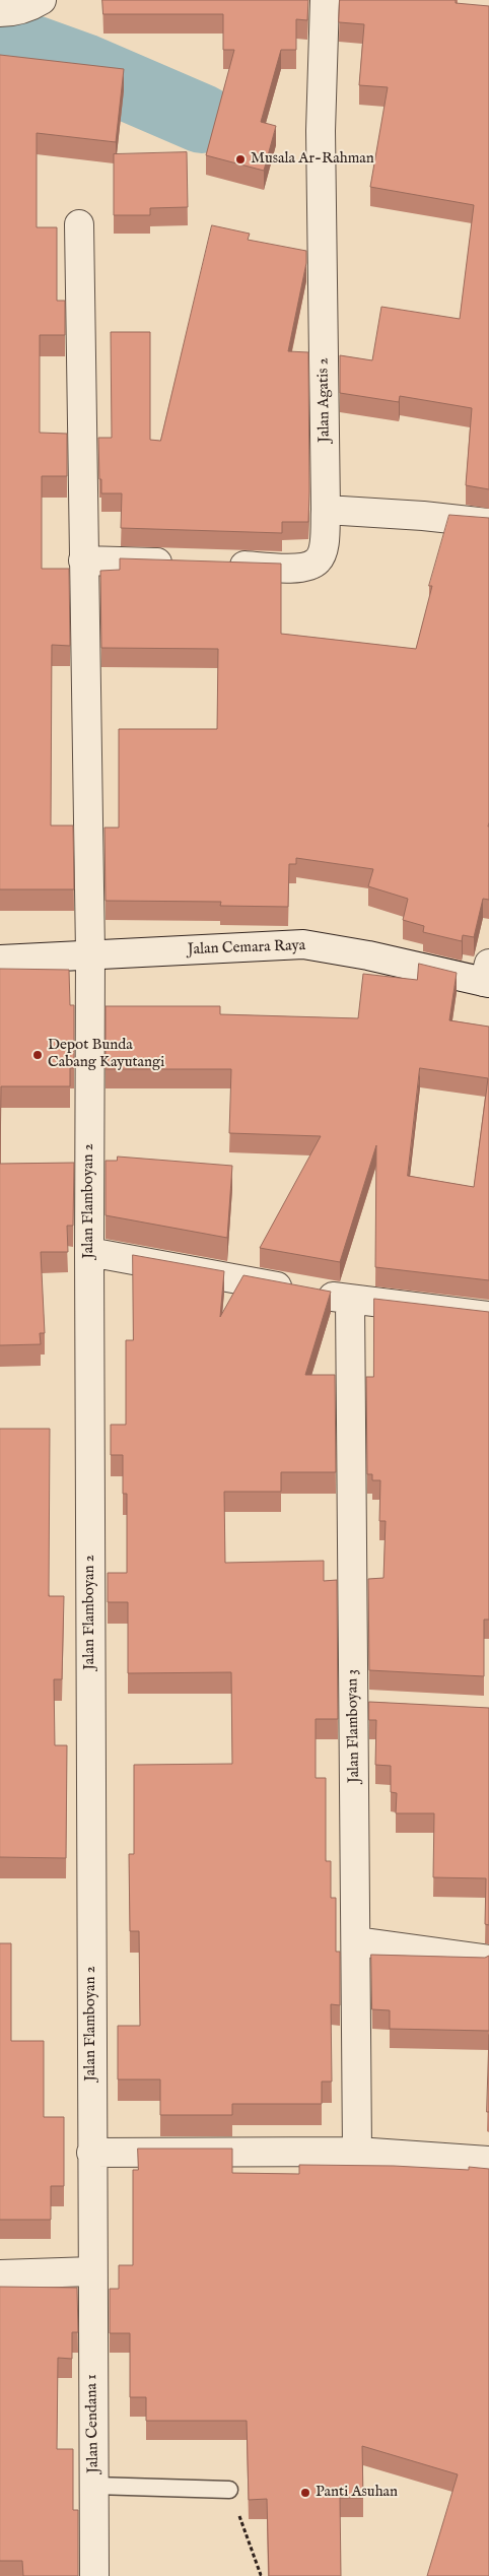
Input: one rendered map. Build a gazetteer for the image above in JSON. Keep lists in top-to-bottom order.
{
  "streets": {
    "street": [
      "Jalan Agatis 2",
      "Jalan Cemara Raya",
      "Jalan Flamboyan 2",
      "Jalan Flamboyan 3",
      "Jalan Cendana 1"
    ]
  },
  "crossings": [
    ["Jalan Cemara Raya", "Jalan Flamboyan 2"],
    ["Jalan Flamboyan 2", "Jalan Cendana 1"]
  ],
  "places": ["Musala Ar-Rahman", "Depot Bunda Cabang Kayutangi", "Panti Asuhan"]
}
